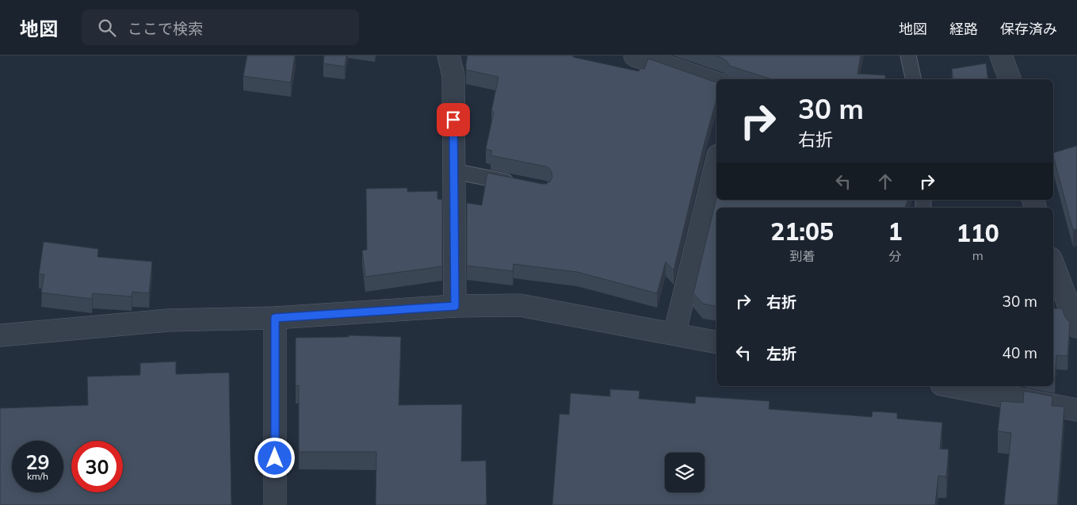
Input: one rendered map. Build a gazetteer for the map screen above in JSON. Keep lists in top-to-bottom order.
{
  "page": {
    "header": "地図",
    "search": "ここで検索",
    "nav": ["地図", "経路", "保存済み"],
    "turn": ["30 m", "右折"],
    "eta": [
      "21:05",
      "到着",
      "1",
      "分",
      "110",
      "m"
    ],
    "list": [
      {
        "name": "右折",
        "value": "30 m"
      },
      {
        "name": "左折",
        "value": "40 m"
      }
    ],
    "speed": "29 km/h",
    "limit": "30"
  }
}
